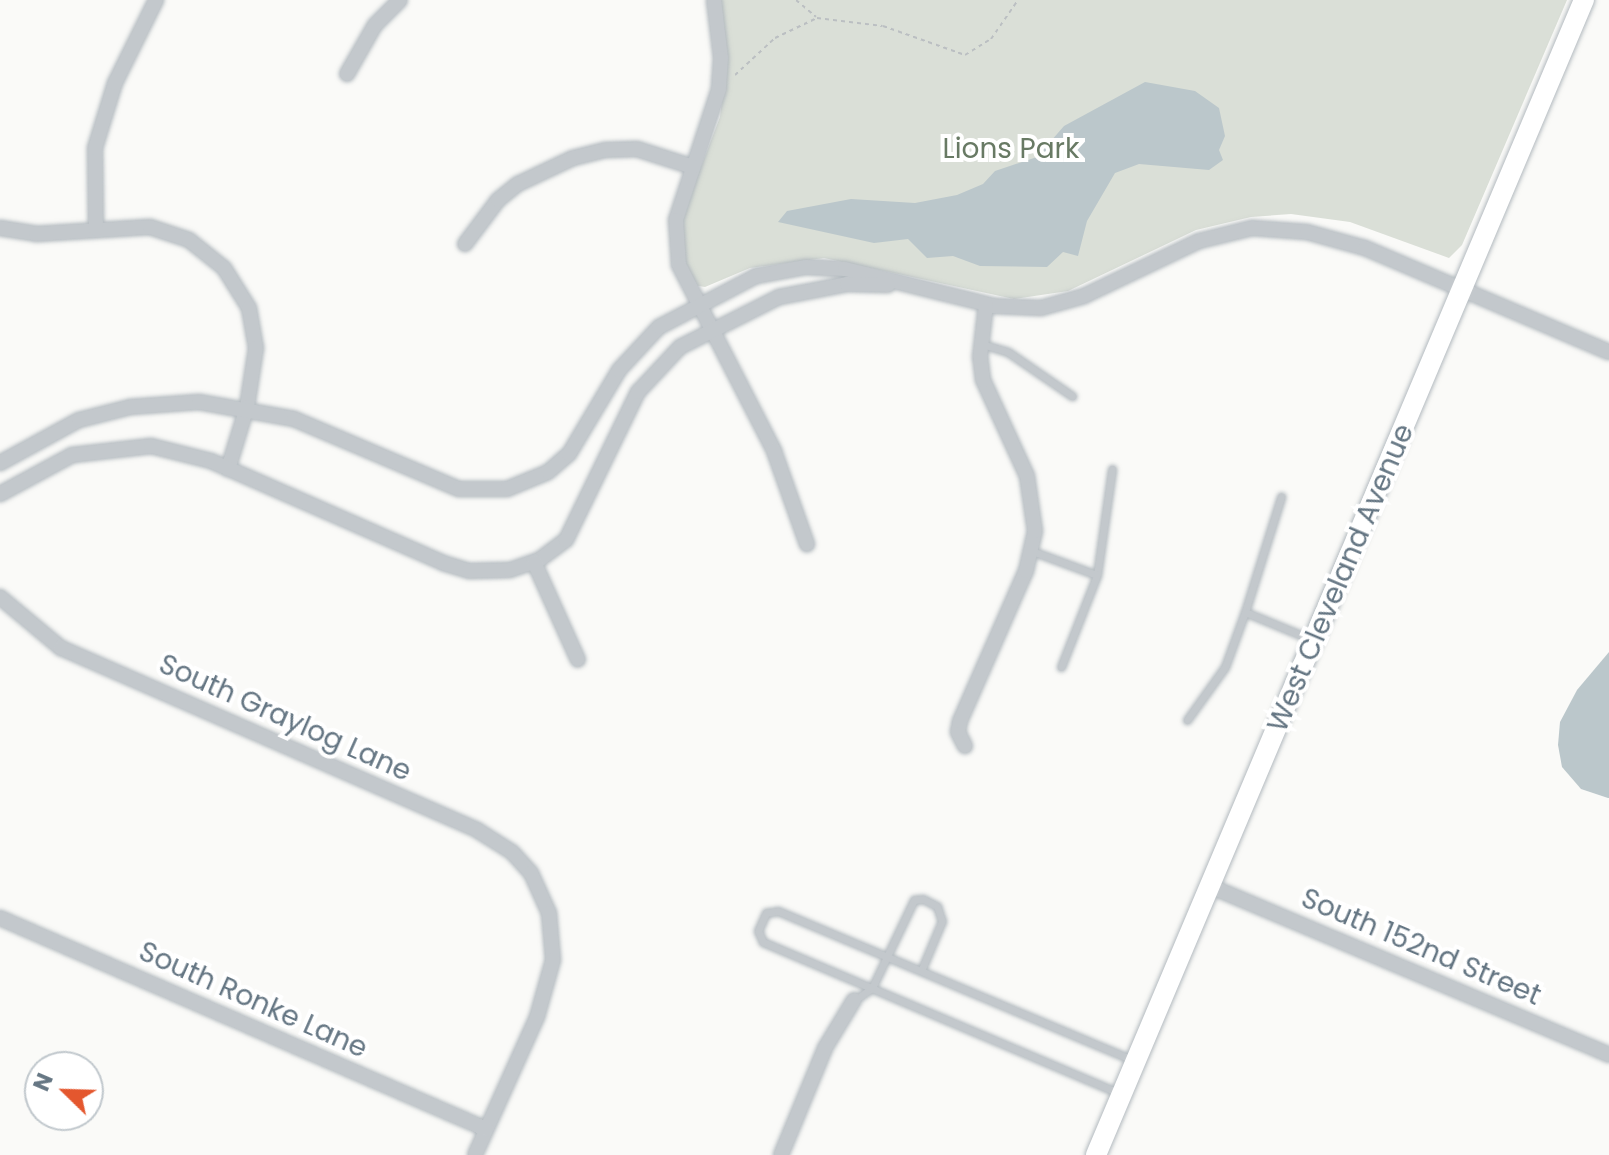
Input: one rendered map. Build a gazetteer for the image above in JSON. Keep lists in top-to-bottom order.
{
  "streets": {
    "main road": ["West Cleveland Avenue"],
    "street": ["South Graylog Lane", "South 152nd Street", "South Ronke Lane"]
  },
  "crossings": [
    ["West Cleveland Avenue", "South 152nd Street"],
    ["South Graylog Lane", "South Ronke Lane"]
  ],
  "parks": ["Lions Park"],
  "north": "top left"
}
